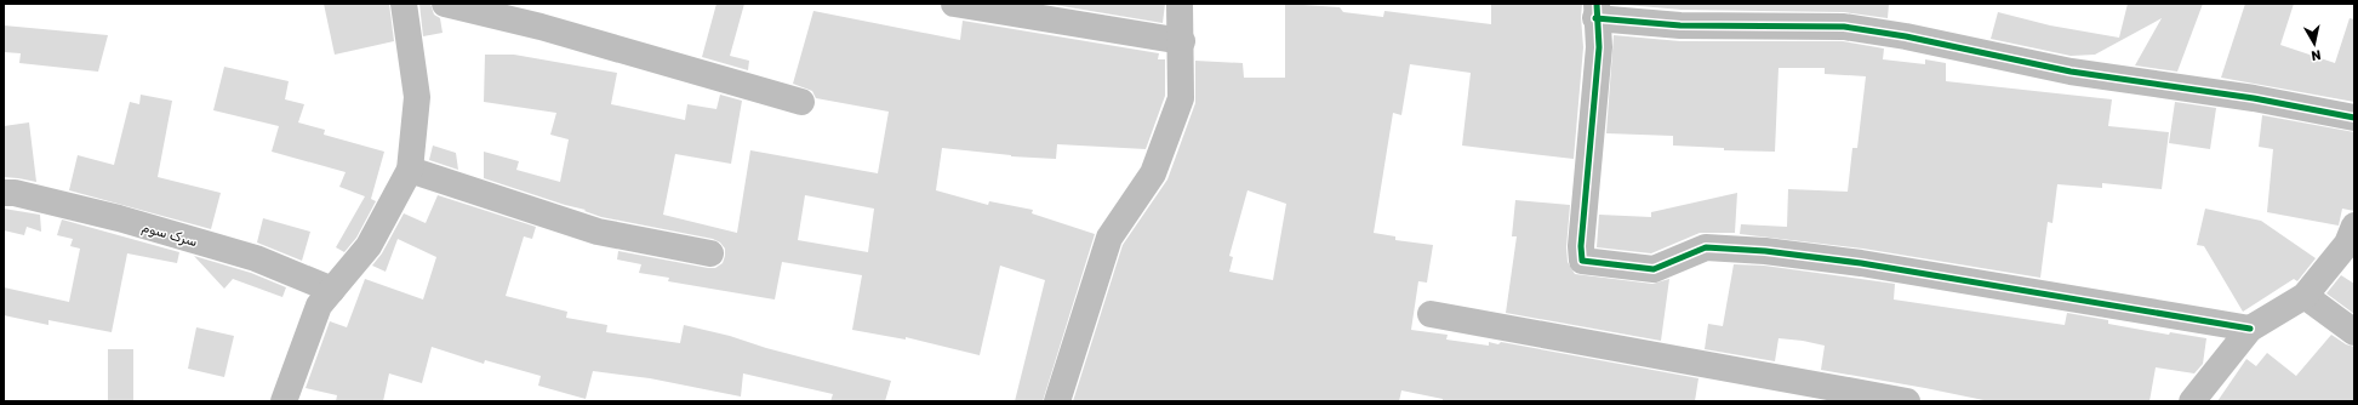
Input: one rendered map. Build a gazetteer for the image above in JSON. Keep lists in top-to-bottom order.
{
  "streets": {
    "street": ["سرک سوم"]
  },
  "north": "bottom"
}
